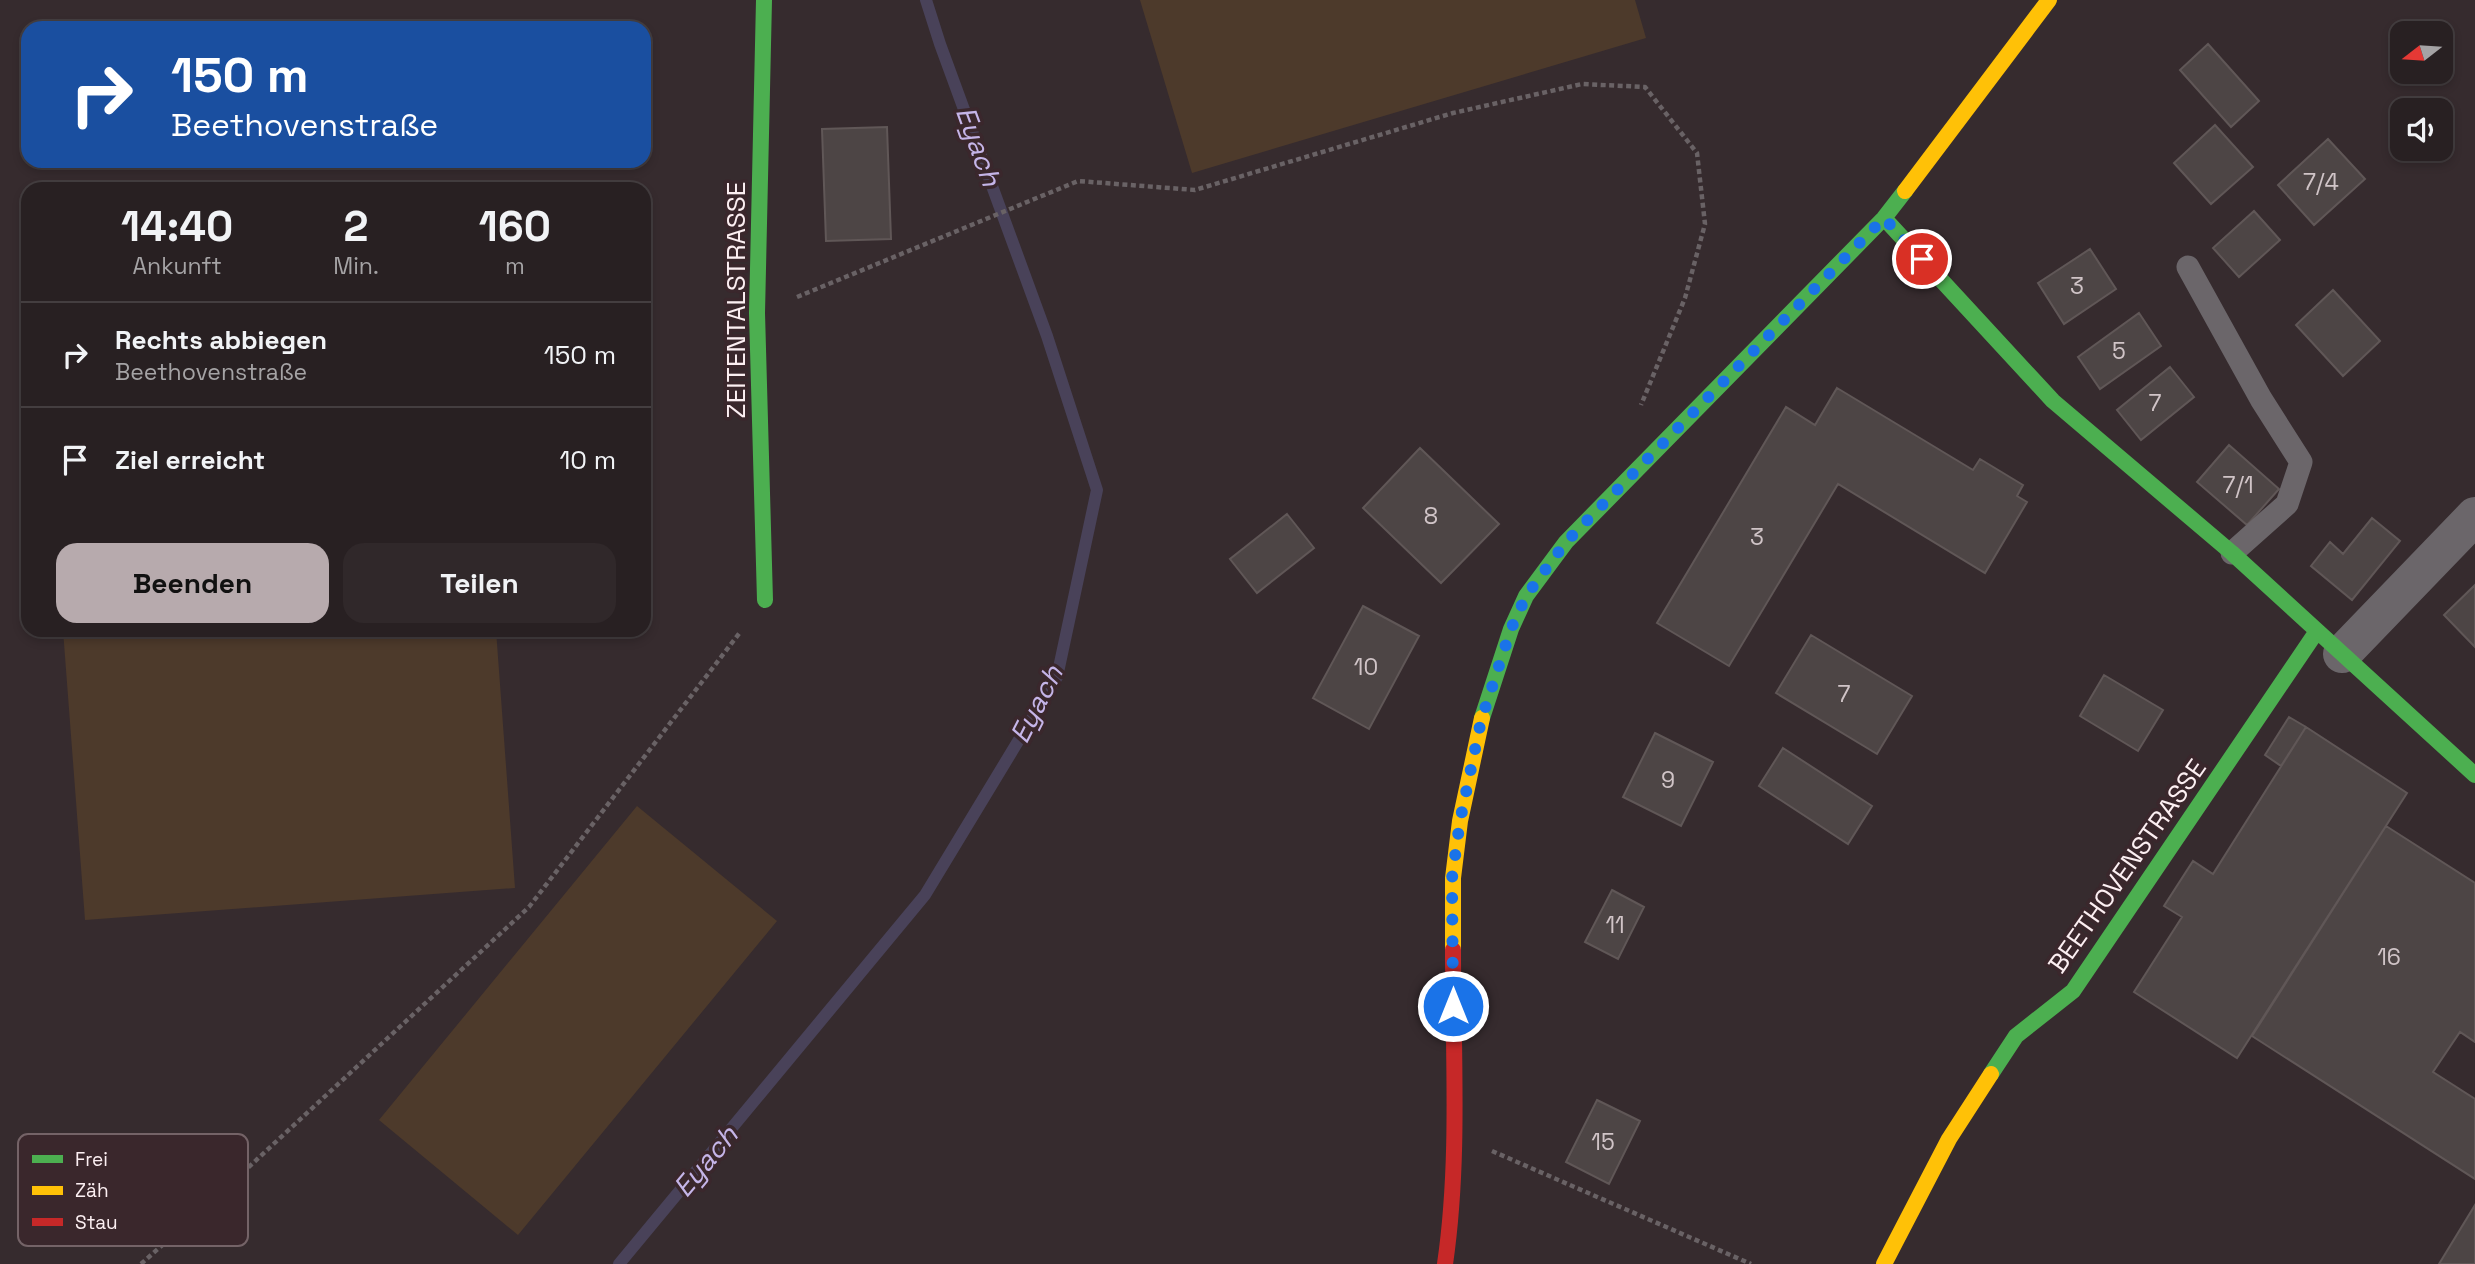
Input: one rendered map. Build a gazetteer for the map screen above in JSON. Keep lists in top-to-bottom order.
{
  "streets": {
    "street": ["ZEITENTALSTRASSE", "BEETHOVENSTRASSE"]
  },
  "water": ["Eyach"],
  "house_numbers": [
    "7/4",
    "3",
    "5",
    "7",
    "7/1",
    "8",
    "3",
    "10",
    "7",
    "9",
    "11",
    "16",
    "15"
  ],
  "legend": ["Frei", "Zäh", "Stau"],
  "north": "left",
  "page": {
    "turn": ["150 m", "Beethovenstraße"],
    "eta": [
      "14:40",
      "Ankunft",
      "2",
      "Min.",
      "160",
      "m"
    ],
    "list": [
      {
        "name": "Rechts abbiegen",
        "note": "Beethovenstraße",
        "value": "150 m"
      },
      {
        "name": "Ziel erreicht",
        "value": "10 m"
      }
    ],
    "buttons": ["Beenden", "Teilen"]
  }
}
